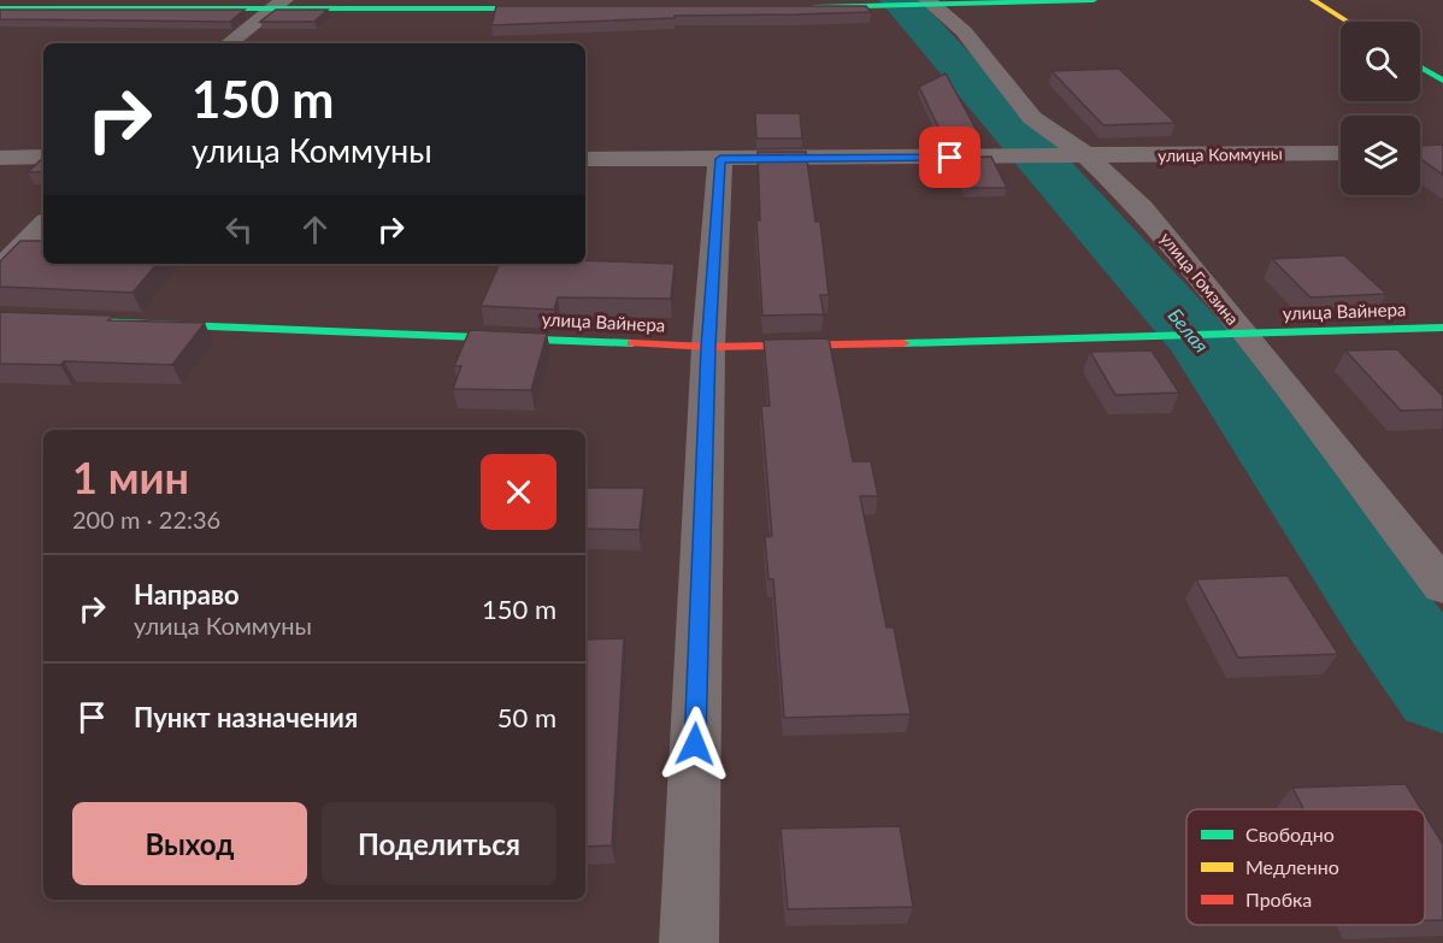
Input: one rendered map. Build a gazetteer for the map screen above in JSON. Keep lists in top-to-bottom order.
{
  "streets": {
    "street": ["улица Коммуны", "улица Гомзина", "улица Вайнера"]
  },
  "crossings": [
    ["улица Коммуны", "улица Гомзина"],
    ["улица Гомзина", "улица Вайнера"]
  ],
  "water": ["Белая"],
  "legend": ["Свободно", "Медленно", "Пробка"],
  "page": {
    "turn": ["150 m", "улица Коммуны"],
    "heading": ["1 мин", "200 m · 22:36"],
    "list": [
      {
        "name": "Направо",
        "note": "улица Коммуны",
        "value": "150 m"
      },
      {
        "name": "Пункт назначения",
        "value": "50 m"
      }
    ],
    "buttons": ["Выход", "Поделиться"]
  }
}
